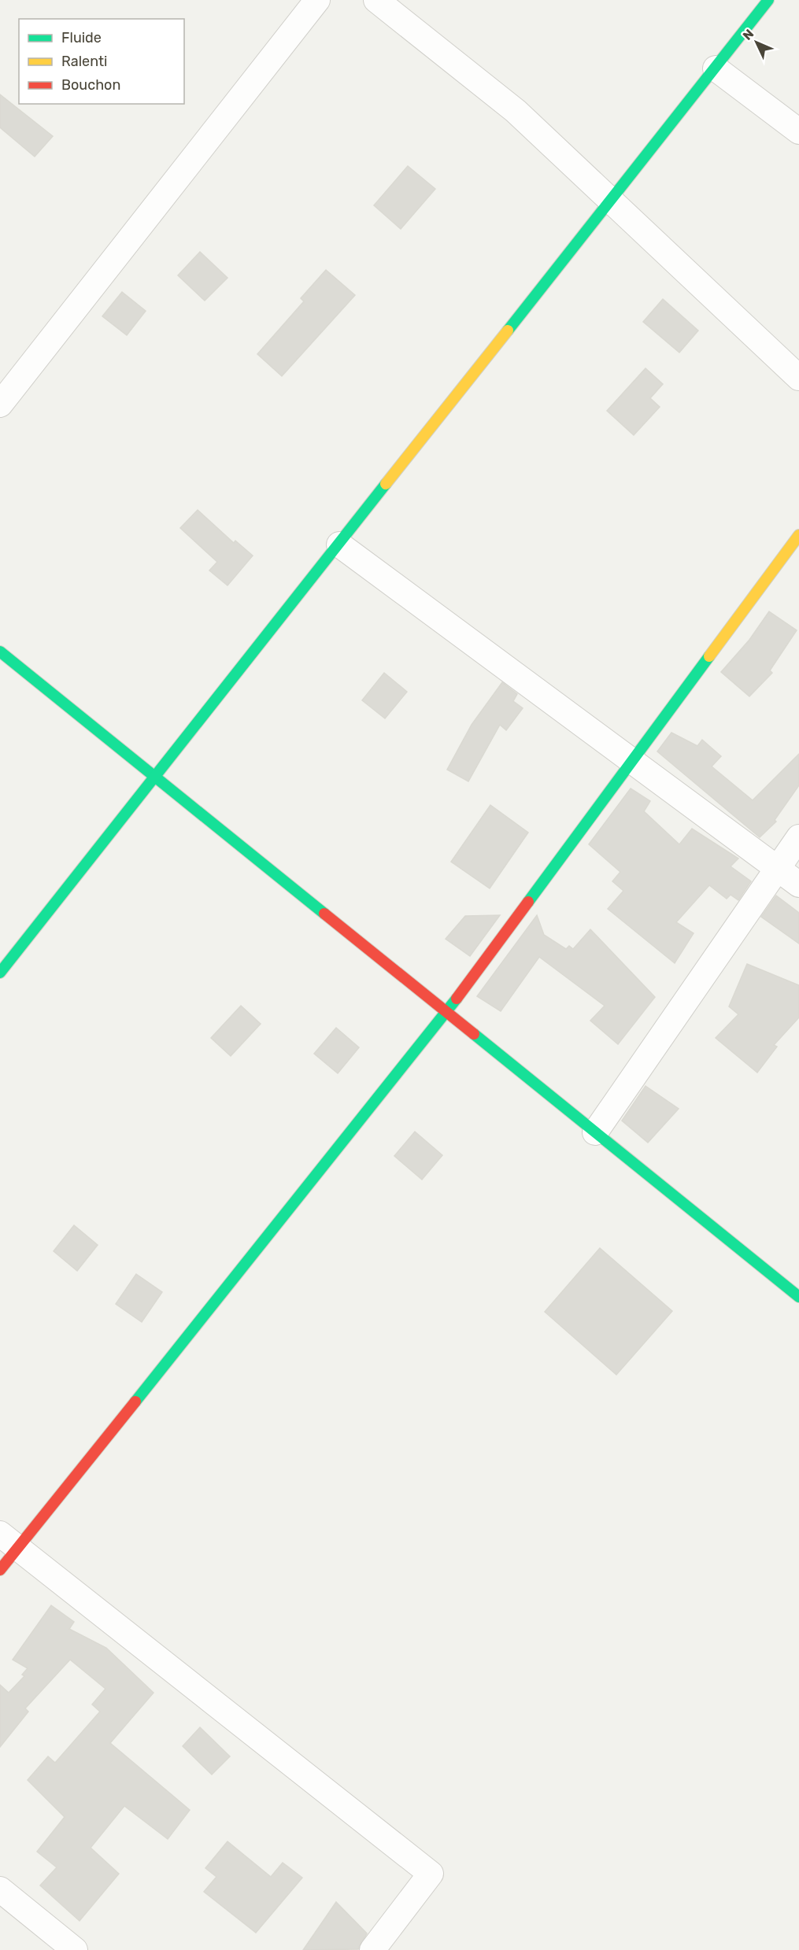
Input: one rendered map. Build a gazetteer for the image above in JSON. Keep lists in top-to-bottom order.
{
  "legend": ["Fluide", "Ralenti", "Bouchon"],
  "north": "top left"
}
